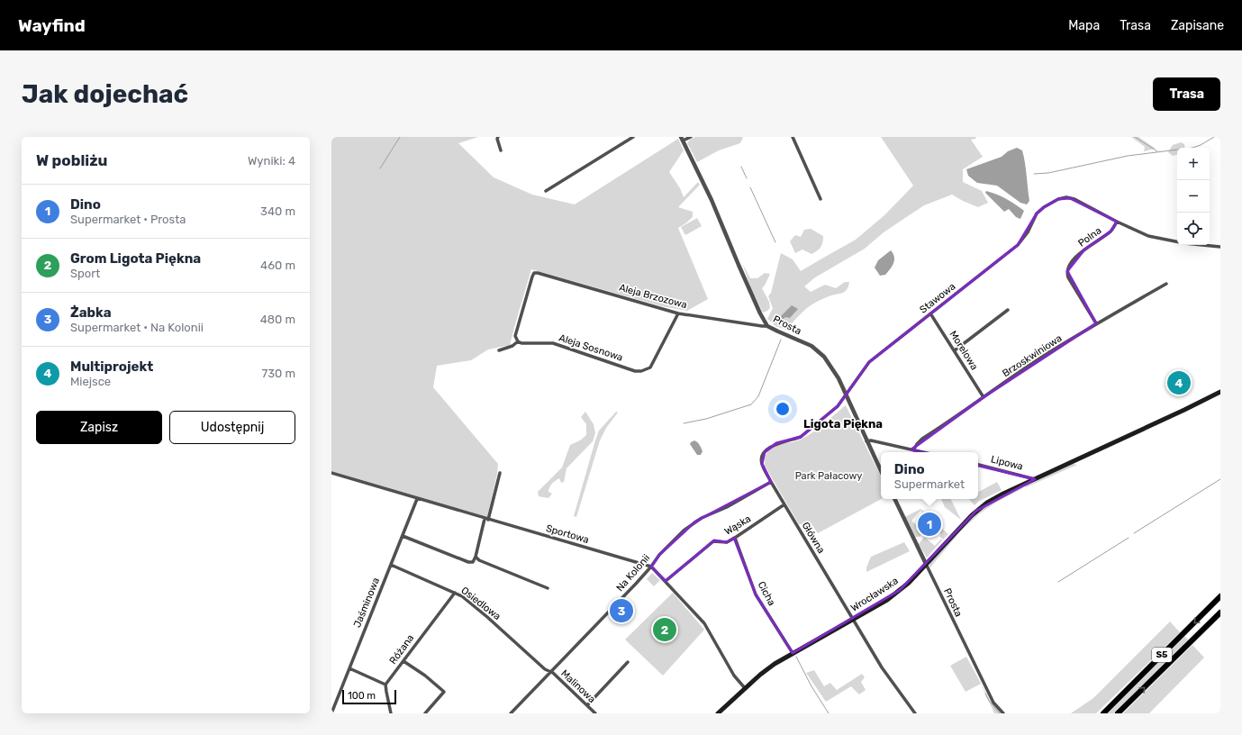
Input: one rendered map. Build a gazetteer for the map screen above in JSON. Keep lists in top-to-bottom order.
{
  "streets": {
    "highway": ["S5"],
    "main road": ["Wrocławska"],
    "street": [
      "Polna",
      "Aleja Brzozowa",
      "Stawowa",
      "Prosta",
      "Aleja Sosnowa",
      "Morelowa",
      "Brzoskwiniowa",
      "Lipowa",
      "Wąska",
      "Sportowa",
      "Główna",
      "Na Kolonii",
      "Cicha",
      "Jaśminowa",
      "Osiedlowa",
      "Różana",
      "Malinowa"
    ]
  },
  "crossings": [
    ["Polna", "Stawowa"],
    ["Polna", "Brzoskwiniowa"],
    ["Aleja Brzozowa", "Prosta"],
    ["Aleja Brzozowa", "Aleja Sosnowa"],
    ["Stawowa", "Prosta"],
    ["Stawowa", "Morelowa"],
    ["Stawowa", "Główna"],
    ["Prosta", "Główna"],
    ["Prosta", "Wrocławska"],
    ["Morelowa", "Brzoskwiniowa"],
    ["Lipowa", "Wrocławska"],
    ["Wąska", "Sportowa"],
    ["Wąska", "Główna"],
    ["Wąska", "Cicha"],
    ["Sportowa", "Na Kolonii"],
    ["Sportowa", "Wrocławska"],
    ["Sportowa", "Jaśminowa"],
    ["Główna", "Na Kolonii"],
    ["Główna", "Wrocławska"],
    ["Na Kolonii", "Osiedlowa"],
    ["Na Kolonii", "Malinowa"],
    ["Cicha", "Wrocławska"],
    ["Jaśminowa", "Osiedlowa"],
    ["Osiedlowa", "Różana"],
    ["Osiedlowa", "Malinowa"]
  ],
  "districts": ["Ligota Piękna"],
  "parks": ["Park Pałacowy"],
  "scale_bar": "100 m",
  "page": {
    "header": "Wayfind",
    "nav": ["Mapa", "Trasa", "Zapisane"],
    "buttons": [
      "Trasa",
      ["Zapisz", "Udostępnij"]
    ],
    "title": "Jak dojechać",
    "heading": ["W pobliżu", "Wyniki: 4"],
    "map_buttons": ["+", "−"],
    "list": [
      {
        "mark": "1",
        "name": "Dino",
        "note": "Supermarket · Prosta",
        "value": "340 m"
      },
      {
        "mark": "2",
        "name": "Grom Ligota Piękna",
        "note": "Sport",
        "value": "460 m"
      },
      {
        "mark": "3",
        "name": "Żabka",
        "note": "Supermarket · Na Kolonii",
        "value": "480 m"
      },
      {
        "mark": "4",
        "name": "Multiprojekt",
        "note": "Miejsce",
        "value": "730 m"
      }
    ],
    "pins": [
      "4",
      "1",
      "3",
      "2"
    ],
    "popup": ["Dino", "Supermarket"],
    "scale": "100 m"
  }
}
